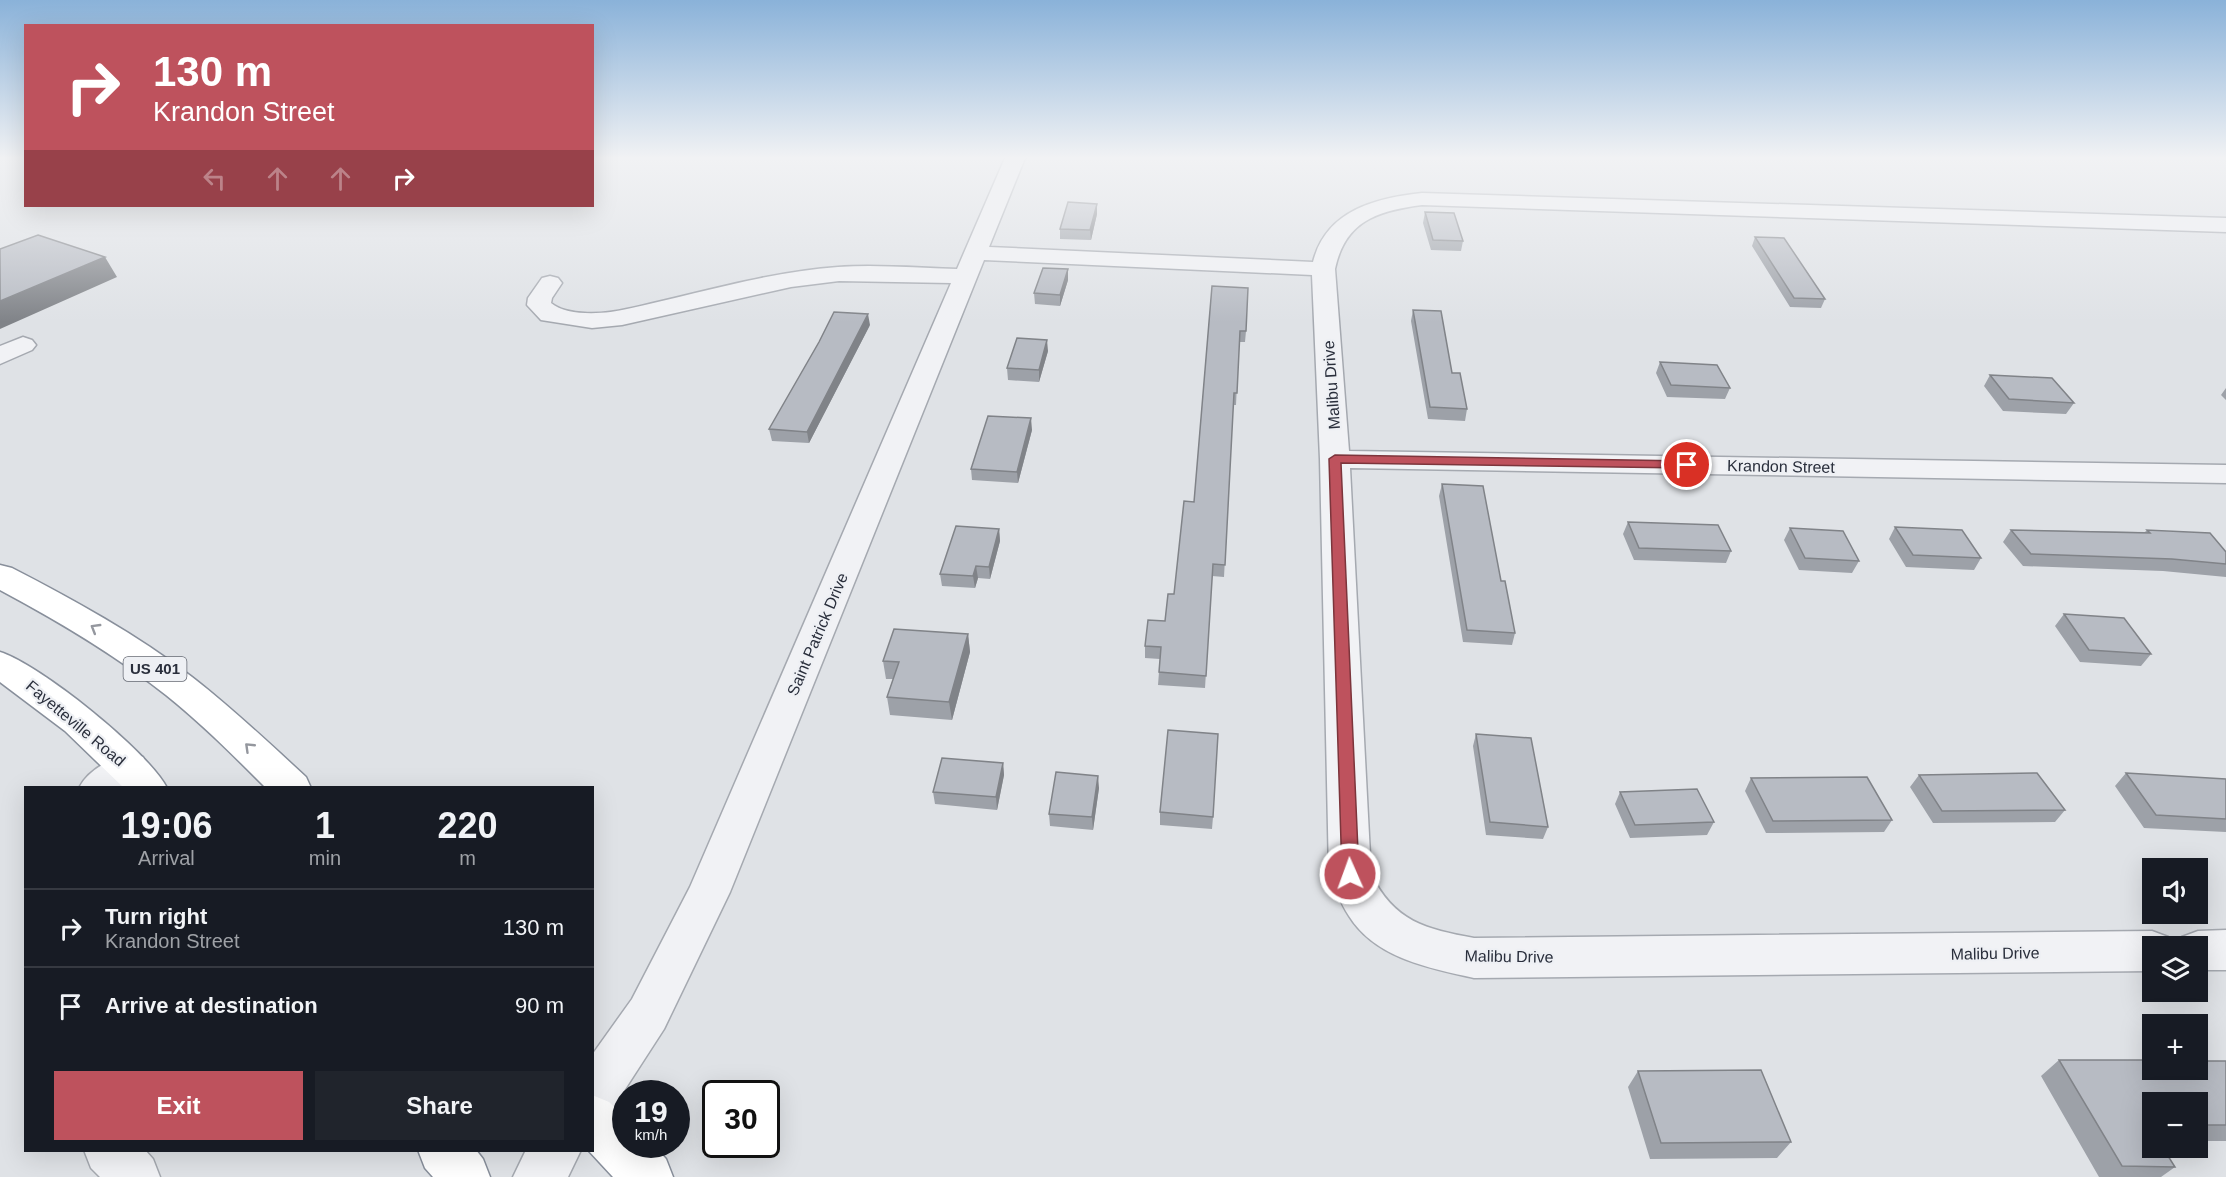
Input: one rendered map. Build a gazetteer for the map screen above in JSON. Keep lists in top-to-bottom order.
{
  "streets": {
    "highway": ["US 401", "Fayetteville Road"],
    "street": ["Malibu Drive", "Krandon Street", "Saint Patrick Drive"]
  },
  "crossings": [
    ["Malibu Drive", "Krandon Street"]
  ],
  "page": {
    "turn": ["130 m", "Krandon Street"],
    "eta": [
      "19:06",
      "Arrival",
      "1",
      "min",
      "220",
      "m"
    ],
    "map_buttons": ["+", "−"],
    "list": [
      {
        "name": "Turn right",
        "note": "Krandon Street",
        "value": "130 m"
      },
      {
        "name": "Arrive at destination",
        "value": "90 m"
      }
    ],
    "buttons": ["Exit", "Share"],
    "speed": "19 km/h",
    "limit": "30"
  }
}
